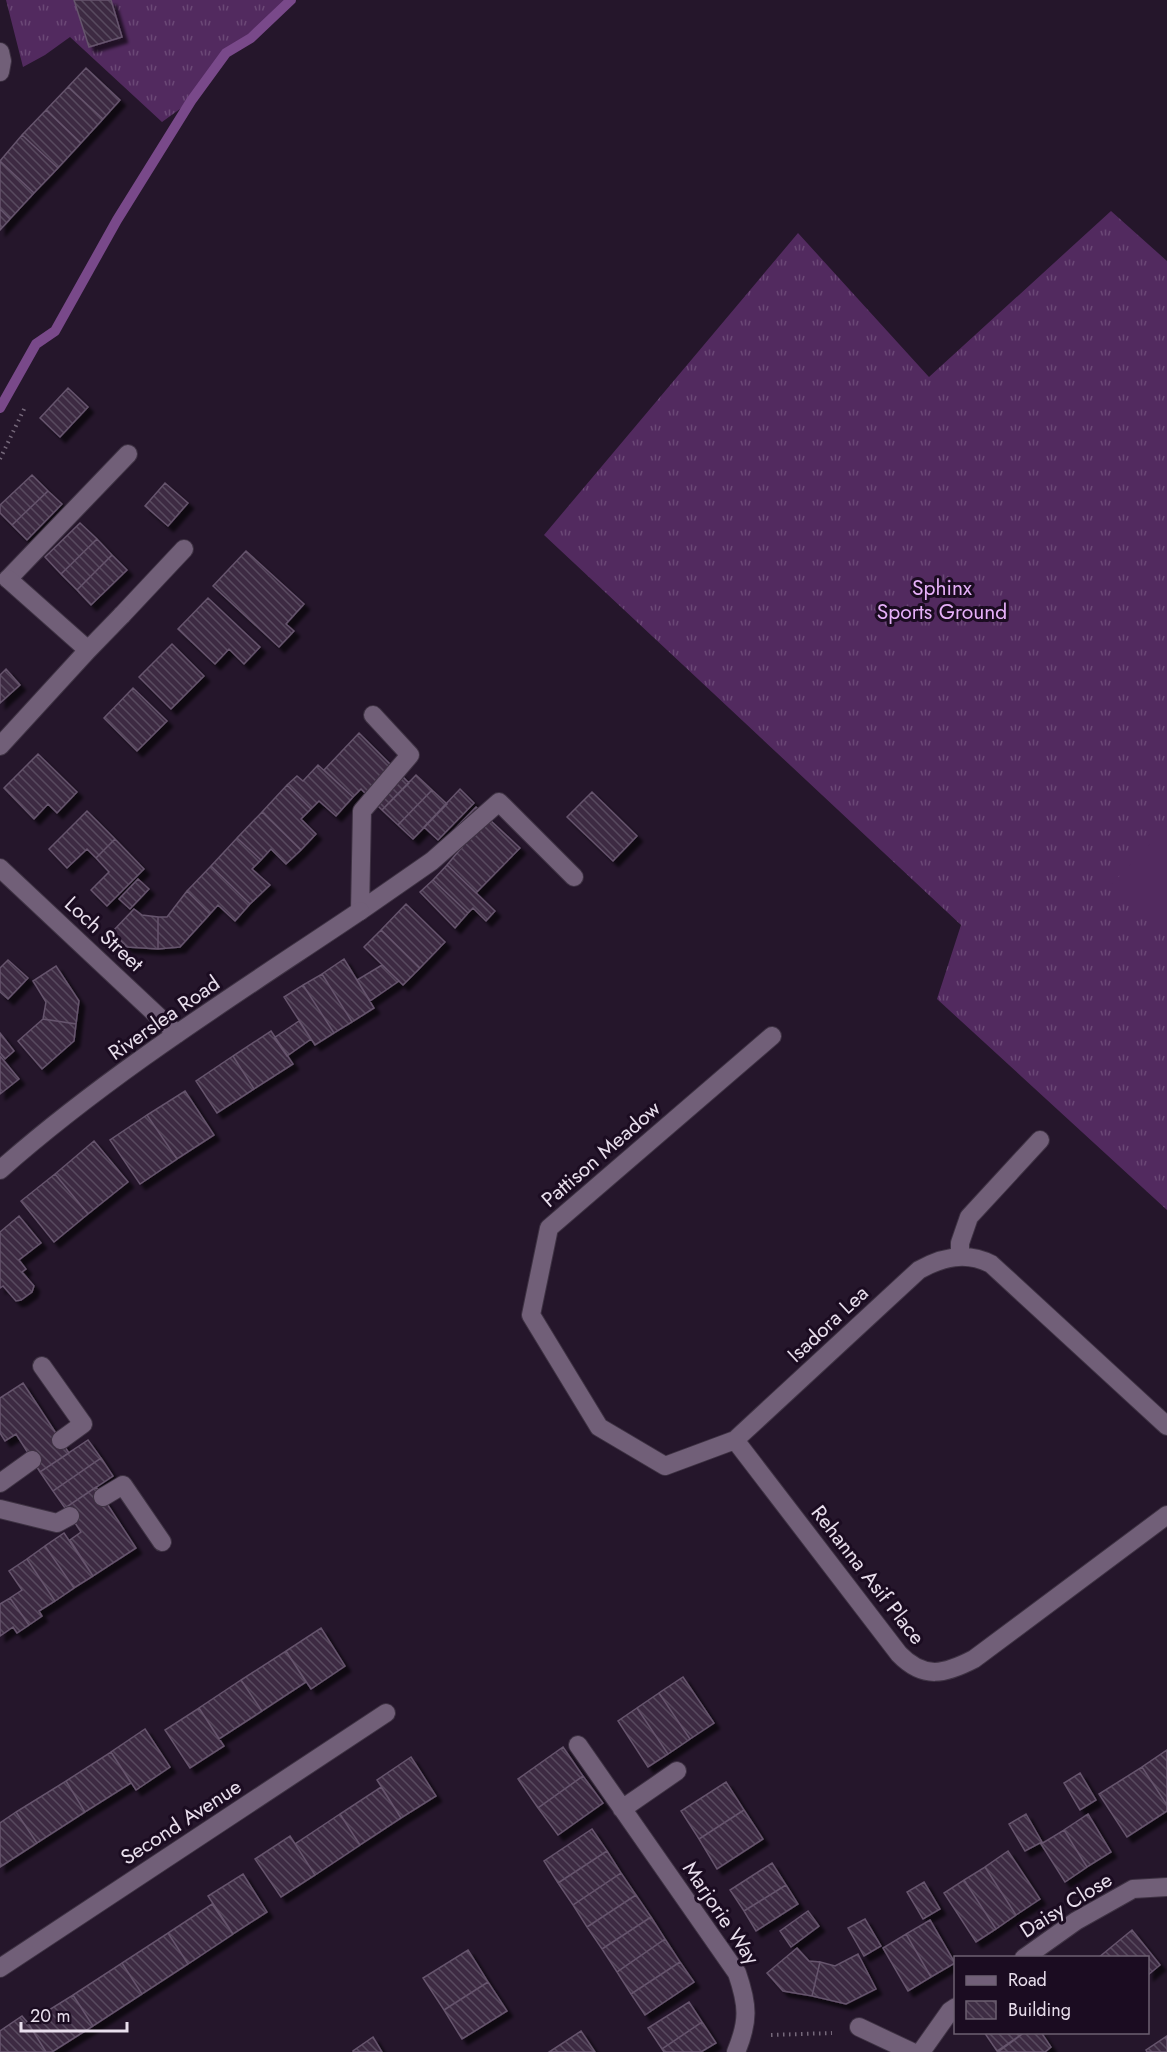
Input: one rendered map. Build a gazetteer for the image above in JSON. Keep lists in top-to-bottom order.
{
  "streets": {
    "street": [
      "Loch Street",
      "Riverslea Road",
      "Pattison Meadow",
      "Isadora Lea",
      "Rehanna Asif Place",
      "Second Avenue",
      "Daisy Close",
      "Marjorie Way"
    ]
  },
  "crossings": [
    ["Loch Street", "Riverslea Road"],
    ["Pattison Meadow", "Isadora Lea"],
    ["Pattison Meadow", "Rehanna Asif Place"],
    ["Isadora Lea", "Rehanna Asif Place"]
  ],
  "parks": ["Sphinx Sports Ground"],
  "legend": ["Road", "Building"],
  "scale_bar": "20 m"
}
